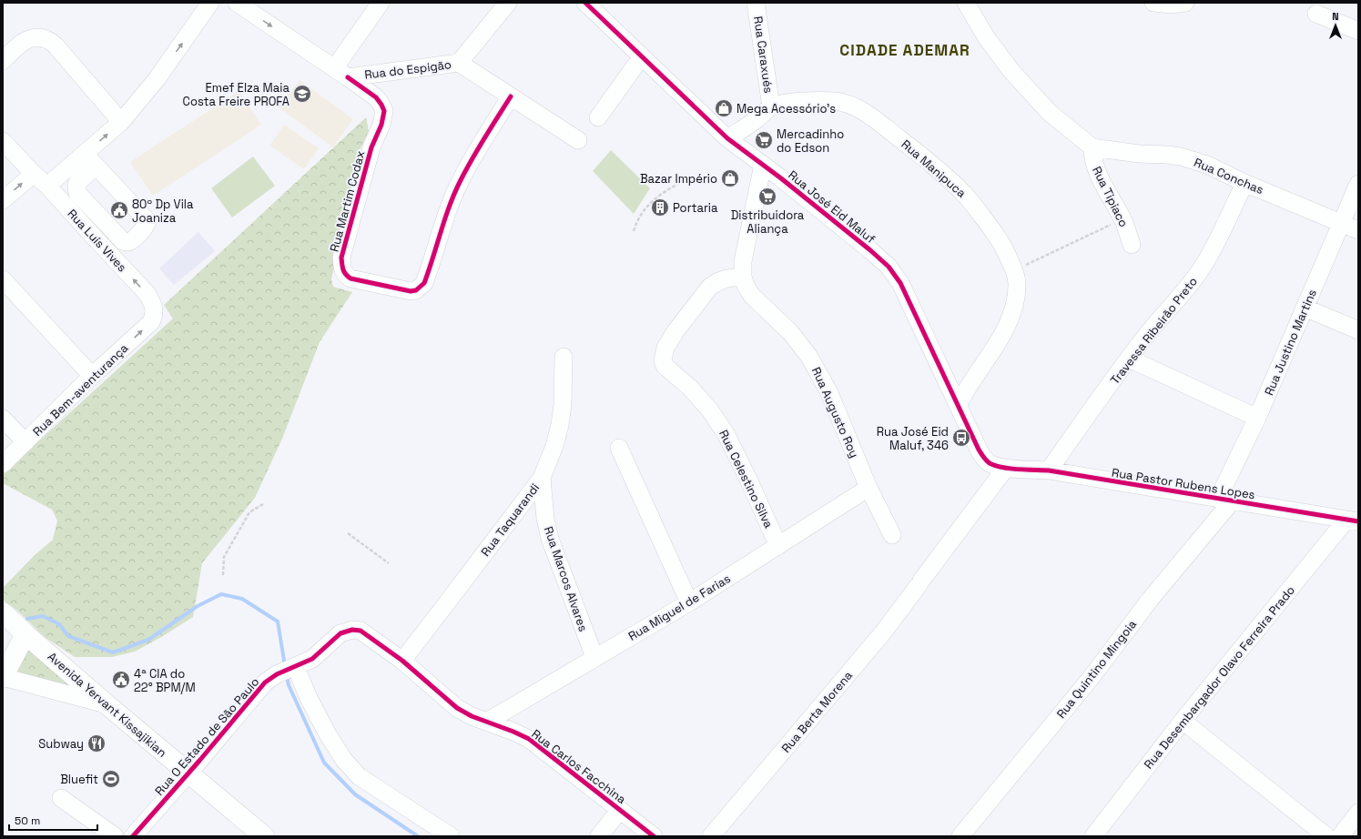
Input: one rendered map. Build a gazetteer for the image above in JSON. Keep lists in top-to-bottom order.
{
  "streets": {
    "main road": ["Avenida Yervant Kissajikian"],
    "street": [
      "Rua Caraxués",
      "Rua do Espigão",
      "Rua Manipuca",
      "Rua Conchas",
      "Rua Tipiaco",
      "Rua Martim Codax",
      "Rua José Eid Maluf",
      "Rua Luís Vives",
      "Travessa Ribeirão Preto",
      "Rua Justino Martins",
      "Rua Bem-aventurança",
      "Rua Augusto Roy",
      "Rua Celestino Silva",
      "Rua Pastor Rubens Lopes",
      "Rua Taquarandi",
      "Rua Marcos Alvares",
      "Rua Miguel de Farias",
      "Rua Quintino Mingoia",
      "Rua Desembargador Olavo Ferreira Prado",
      "Rua Berta Morena",
      "Rua O Estado de São Paulo",
      "Rua Carlos Facchina"
    ]
  },
  "crossings": [
    ["Rua Caraxués", "Rua Manipuca"],
    ["Rua do Espigão", "Rua Martim Codax"],
    ["Rua Manipuca", "Rua José Eid Maluf"],
    ["Rua Conchas", "Rua Tipiaco"],
    ["Rua Conchas", "Travessa Ribeirão Preto"],
    ["Rua Conchas", "Rua Justino Martins"],
    ["Rua José Eid Maluf", "Rua Pastor Rubens Lopes"],
    ["Rua José Eid Maluf", "Rua Berta Morena"],
    ["Rua Luís Vives", "Rua Bem-aventurança"],
    ["Travessa Ribeirão Preto", "Rua Pastor Rubens Lopes"],
    ["Rua Justino Martins", "Rua Pastor Rubens Lopes"],
    ["Rua Justino Martins", "Rua Quintino Mingoia"],
    ["Rua Augusto Roy", "Rua Celestino Silva"],
    ["Rua Augusto Roy", "Rua Miguel de Farias"],
    ["Rua Celestino Silva", "Rua Miguel de Farias"],
    ["Rua Pastor Rubens Lopes", "Rua Quintino Mingoia"],
    ["Rua Pastor Rubens Lopes", "Rua Desembargador Olavo Ferreira Prado"],
    ["Rua Pastor Rubens Lopes", "Rua Berta Morena"],
    ["Rua Taquarandi", "Rua Marcos Alvares"],
    ["Rua Taquarandi", "Rua Carlos Facchina"],
    ["Rua Marcos Alvares", "Rua Miguel de Farias"],
    ["Rua Miguel de Farias", "Rua Carlos Facchina"],
    ["Avenida Yervant Kissajikian", "Rua O Estado de São Paulo"],
    ["Rua O Estado de São Paulo", "Rua Carlos Facchina"]
  ],
  "one_way": ["Rua Bem-aventurança"],
  "districts": ["CIDADE ADEMAR"],
  "places": {
    "school or university": ["Emef Elza Maia Costa Freire PROFA"],
    "shop": ["Mega Acessório's", "Bazar Império"],
    "supermarket": ["Mercadinho do Edson", "Distribuidora Aliança"],
    "building": ["Portaria"],
    "public building": ["80º Dp Vila Joaniza", "4ª CIA do 22° BPM/M"],
    "bus stop": ["Rua José Eid Maluf, 346"],
    "restaurant": ["Subway"],
    "sports": ["Bluefit"]
  },
  "scale_bar": "50 m",
  "north": "top"
}
